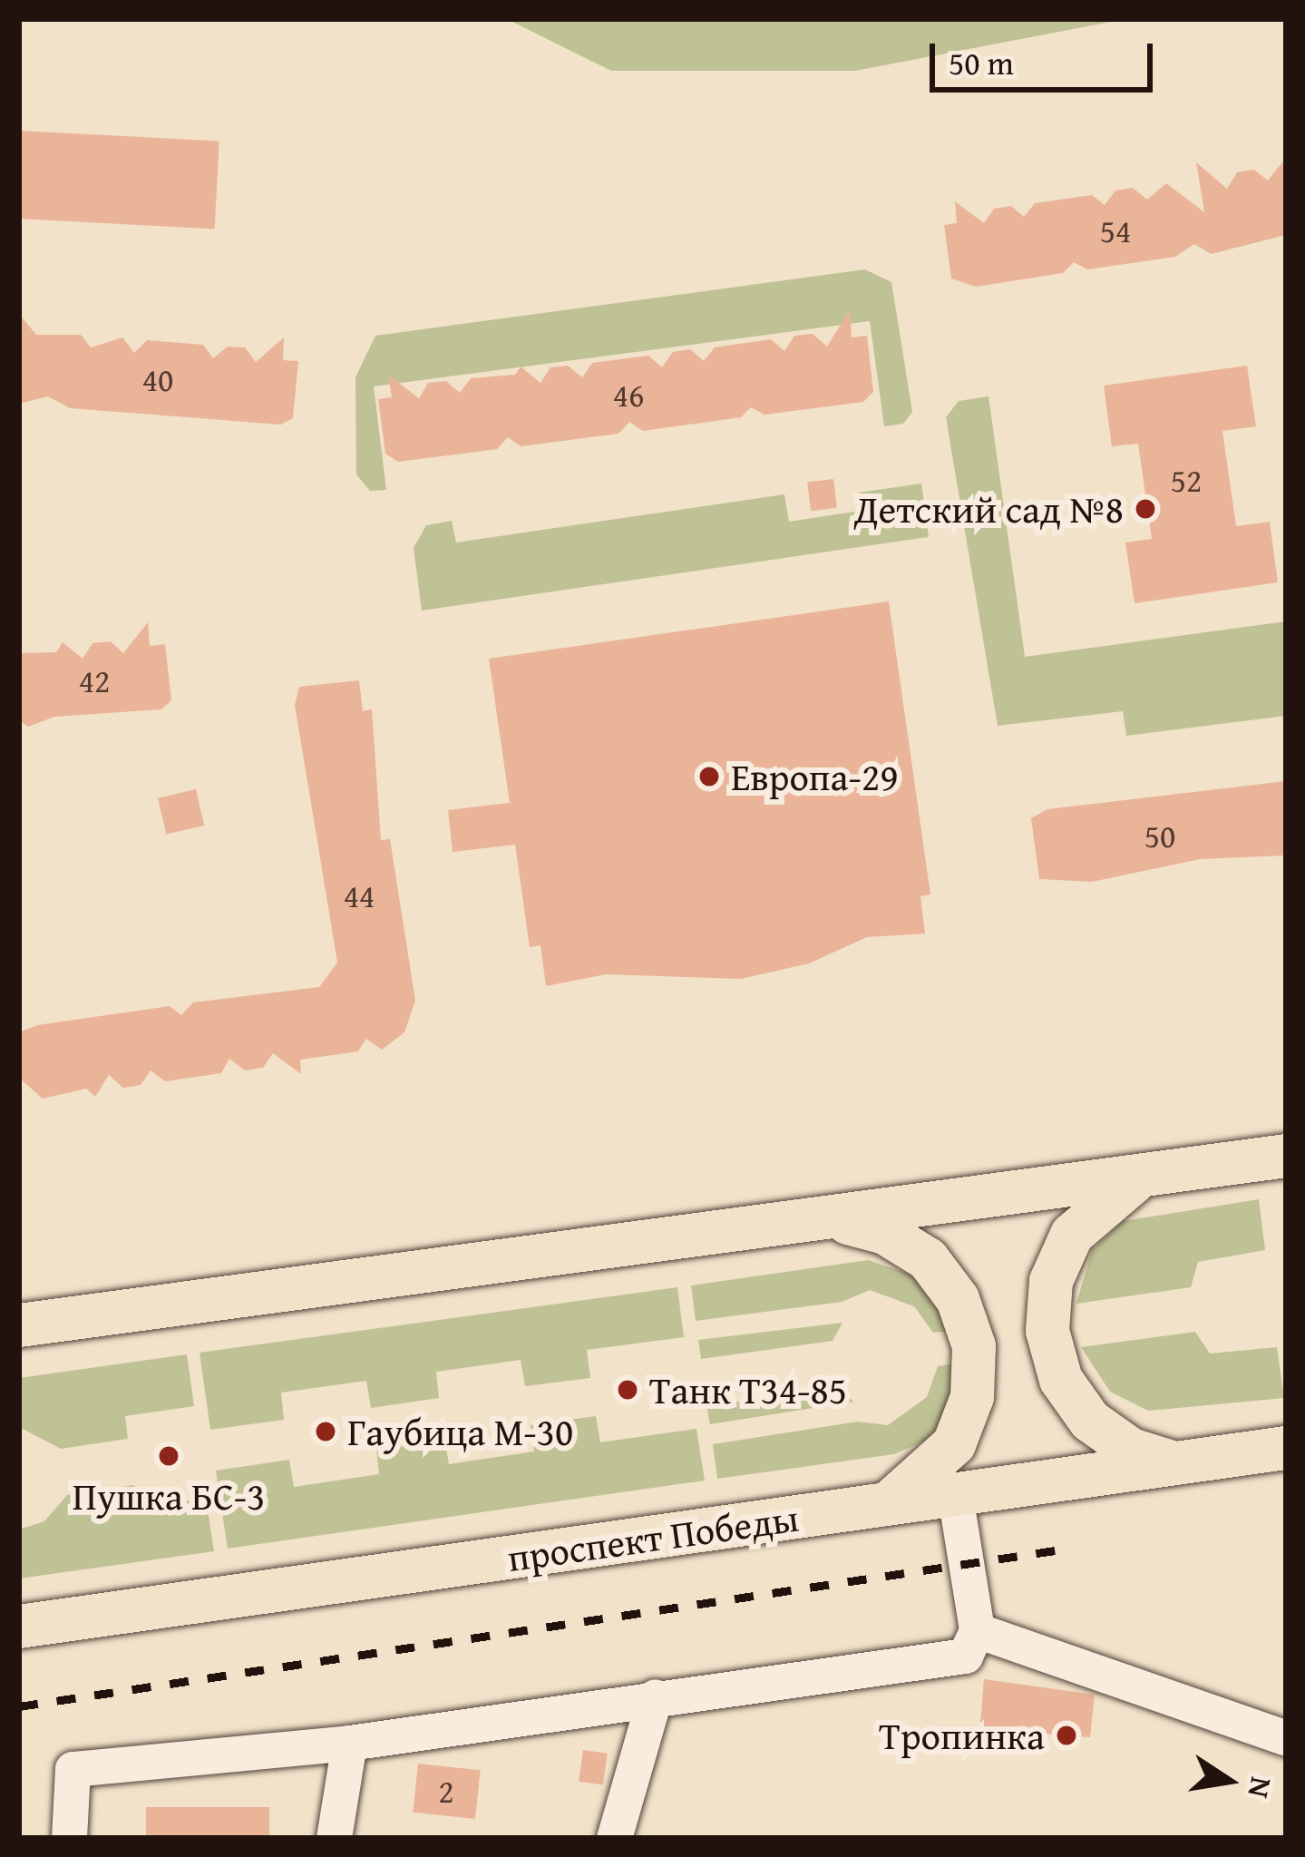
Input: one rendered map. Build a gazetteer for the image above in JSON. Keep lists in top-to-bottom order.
{
  "streets": {
    "main road": ["проспект Победы"]
  },
  "places": [
    "Детский сад №8",
    "Европа-29",
    "Танк Т34-85",
    "Гаубица М-30",
    "Пушка БС-3",
    "Тропинка"
  ],
  "house_numbers": [
    "54",
    "40",
    "46",
    "52",
    "42",
    "50",
    "44",
    "2"
  ],
  "scale_bar": "50 m",
  "north": "right"
}
